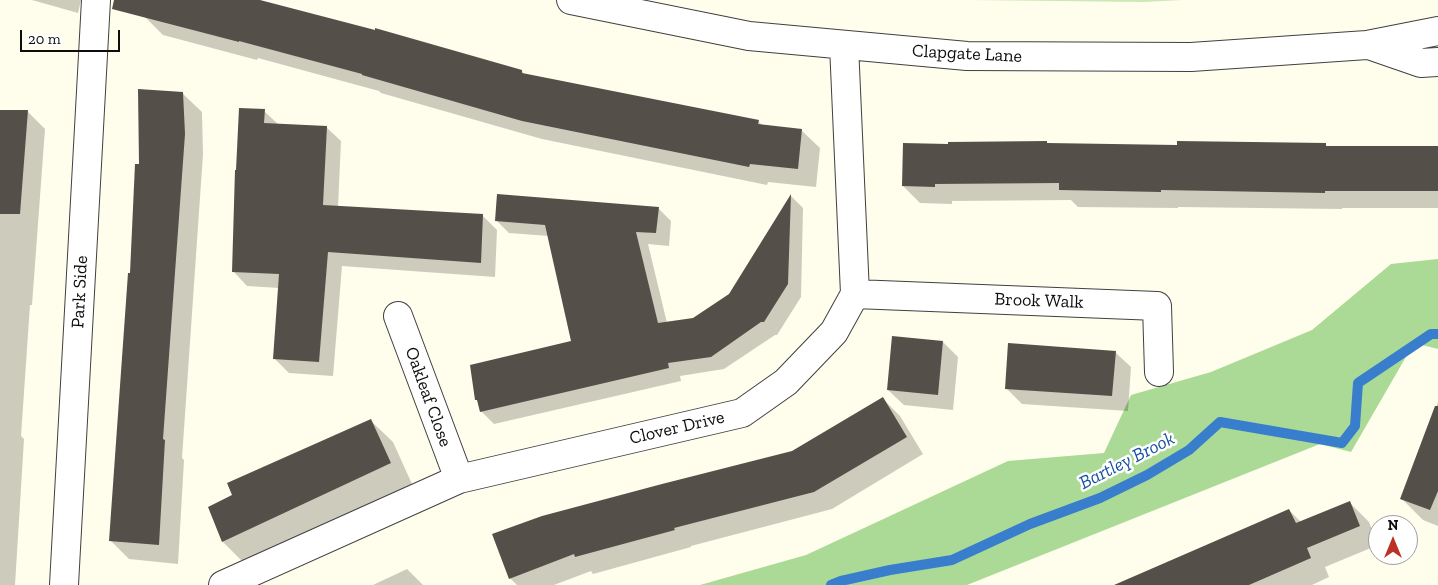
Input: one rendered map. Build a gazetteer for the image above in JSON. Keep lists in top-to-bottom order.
{
  "streets": {
    "street": [
      "Clapgate Lane",
      "Park Side",
      "Brook Walk",
      "Oakleaf Close",
      "Clover Drive"
    ]
  },
  "crossings": [
    ["Brook Walk", "Clover Drive"],
    ["Oakleaf Close", "Clover Drive"]
  ],
  "water": ["Bartley Brook"],
  "scale_bar": "20 m",
  "north": "top"
}
